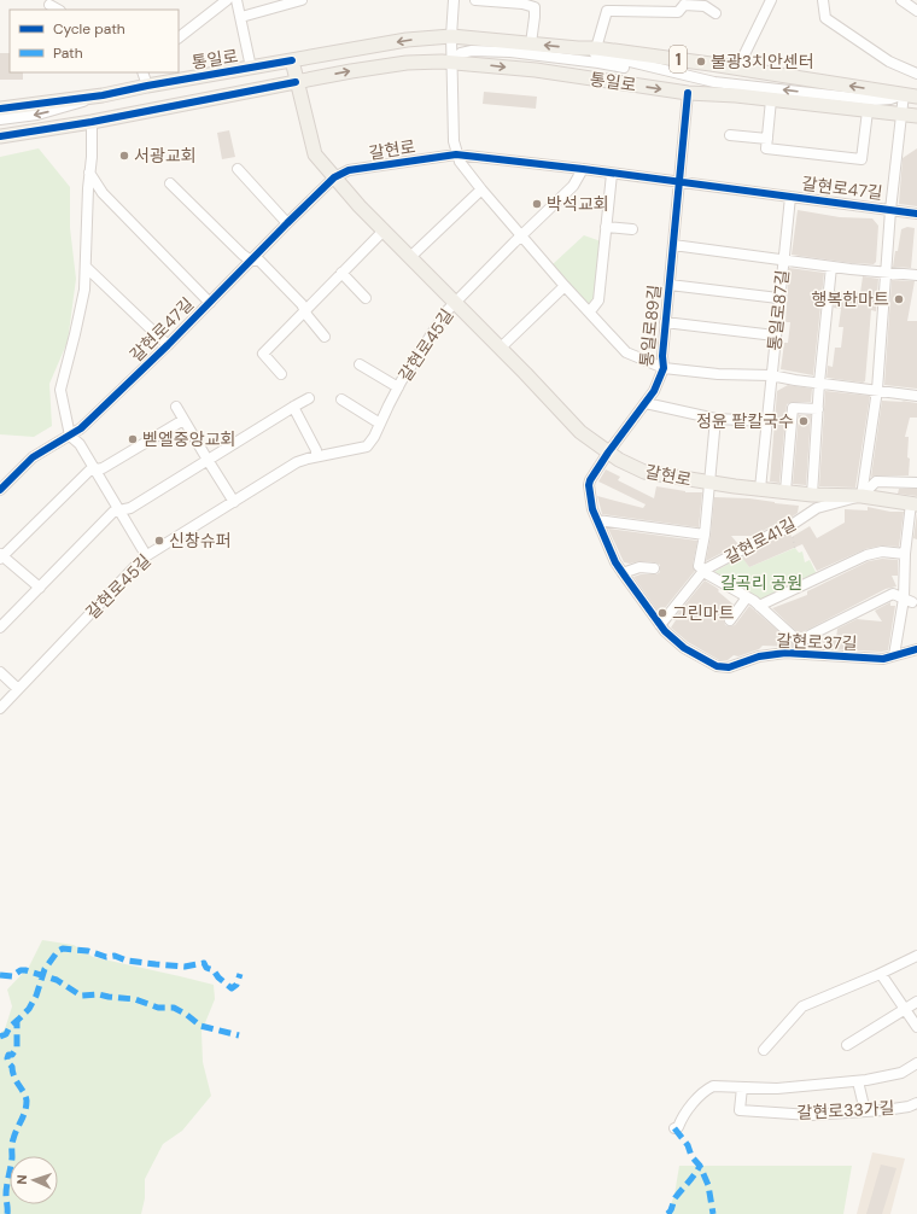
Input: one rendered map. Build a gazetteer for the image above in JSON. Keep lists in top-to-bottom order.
{
  "streets": {
    "main road": ["통일로", "1", "갈현로"],
    "street": [
      "갈현로47길",
      "통일로87길",
      "통일로89길",
      "갈현로45길",
      "갈현로41길",
      "갈현로37길",
      "갈현로33가길"
    ]
  },
  "crossings": [
    ["통일로", "갈현로"],
    ["통일로", "통일로89길"],
    ["갈현로", "갈현로47길"],
    ["갈현로", "통일로89길"],
    ["갈현로", "갈현로45길"],
    ["갈현로", "갈현로41길"],
    ["갈현로", "갈현로37길"],
    ["갈현로47길", "통일로87길"],
    ["통일로87길", "통일로89길"],
    ["통일로89길", "갈현로41길"],
    ["통일로89길", "갈현로37길"],
    ["갈현로41길", "갈현로37길"]
  ],
  "parks": ["갈곡리 공원"],
  "places": [
    "불광3치안센터",
    "서광교회",
    "박석교회",
    "행복한마트",
    "정윤 팥칼국수",
    "벧엘중앙교회",
    "신창슈퍼",
    "그린마트"
  ],
  "legend": ["Cycle path", "Path"],
  "north": "left"
}
